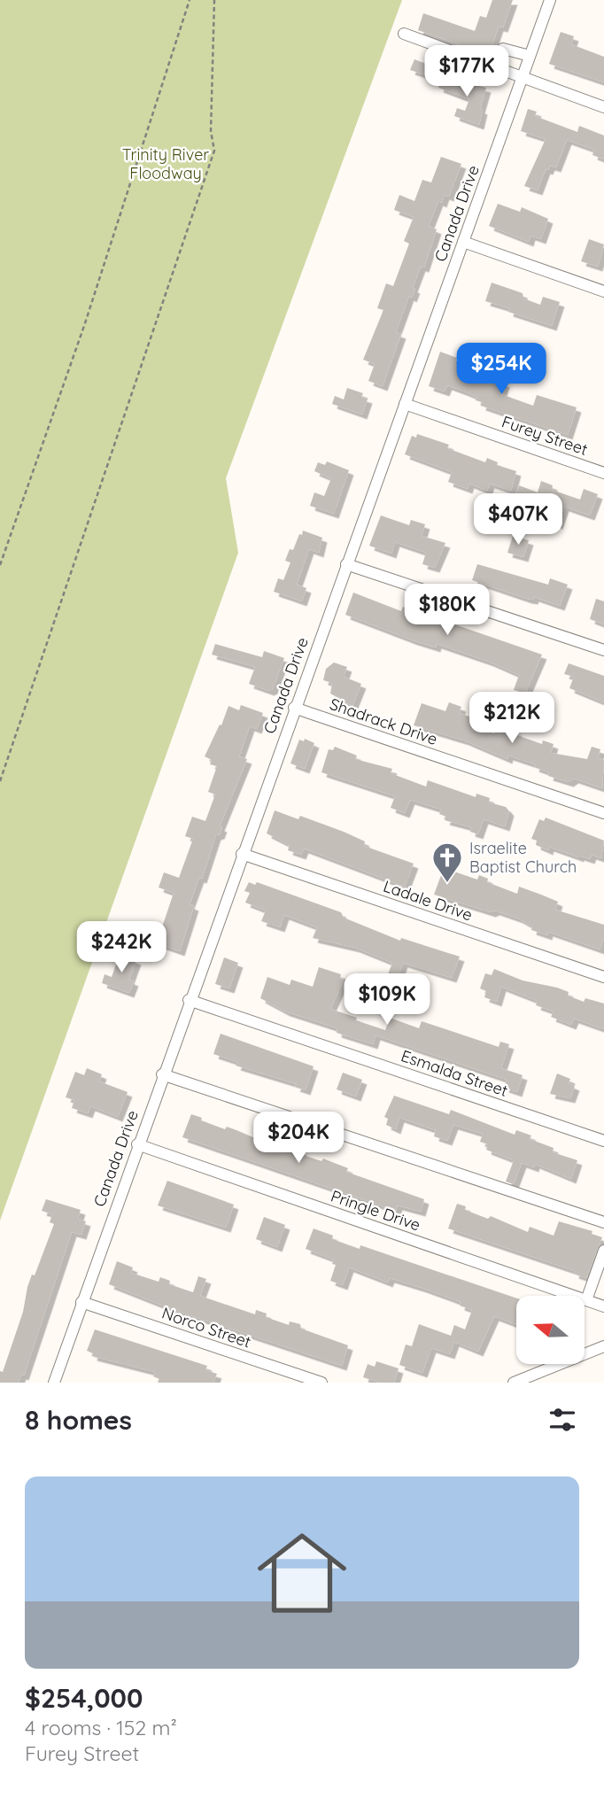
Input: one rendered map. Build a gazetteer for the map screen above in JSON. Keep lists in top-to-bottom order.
{
  "streets": {
    "street": [
      "Canada Drive",
      "Furey Street",
      "Shadrack Drive",
      "Ladale Drive",
      "Esmalda Street",
      "Pringle Drive",
      "Norco Street"
    ]
  },
  "crossings": [
    ["Canada Drive", "Furey Street"],
    ["Canada Drive", "Shadrack Drive"],
    ["Canada Drive", "Ladale Drive"],
    ["Canada Drive", "Esmalda Street"],
    ["Canada Drive", "Pringle Drive"],
    ["Canada Drive", "Norco Street"]
  ],
  "parks": ["Trinity River Floodway"],
  "places": {
    "church": ["Israelite Baptist Church"]
  },
  "north": "left",
  "page": {
    "price": [
      "$177K",
      "$254K",
      "$407K",
      "$180K",
      "$212K",
      "$242K",
      "$109K",
      "$204K"
    ],
    "heading": "8 homes",
    "list": [
      {
        "name": "$254,000",
        "note": "4 rooms · 152 m² · Furey Street"
      }
    ]
  }
}
